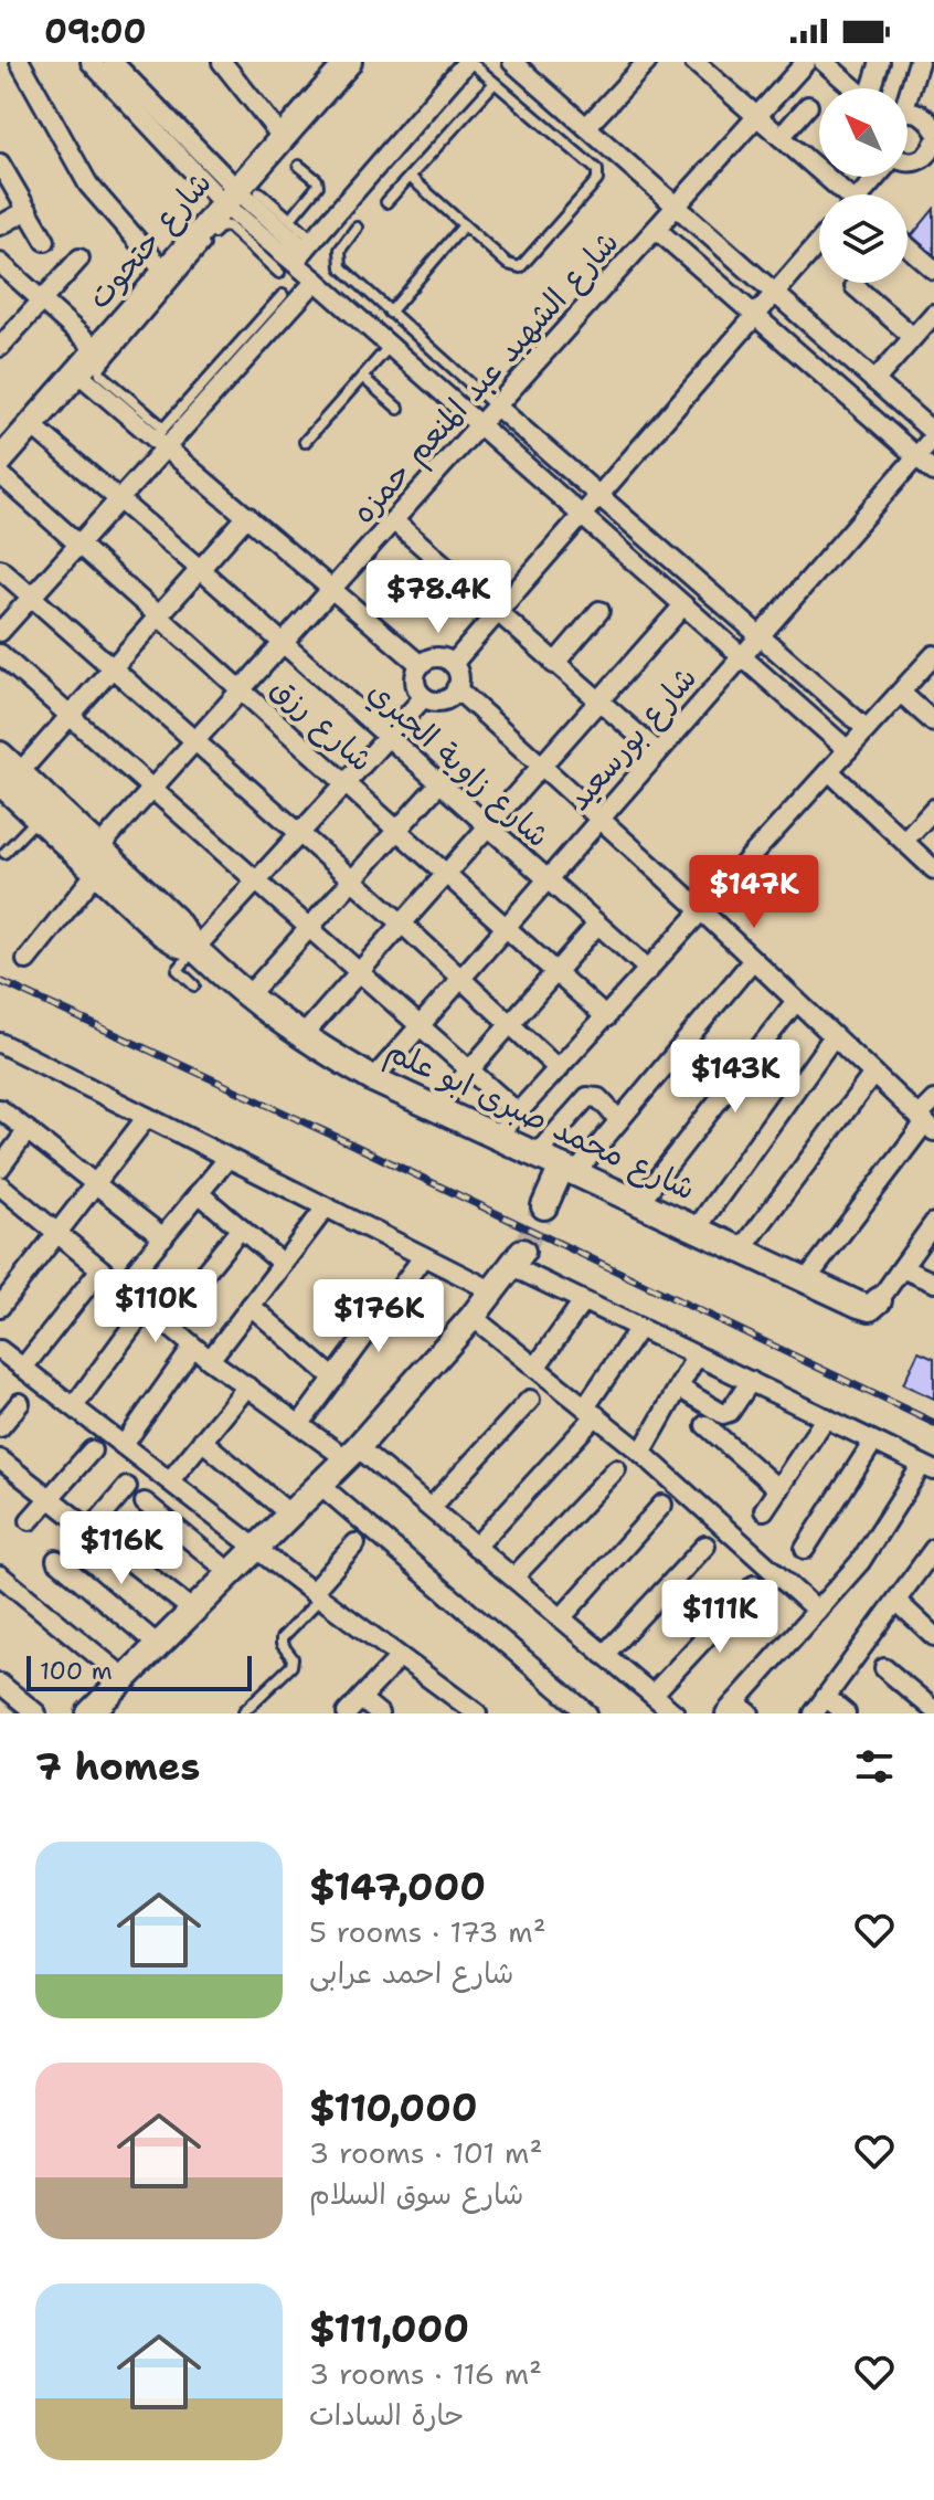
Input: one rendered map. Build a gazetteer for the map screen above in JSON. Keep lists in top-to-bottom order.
{
  "streets": {
    "street": [
      "شارع حتحوت",
      "شارع الشهيد عبد المنعم حمزه",
      "شارع رزق",
      "شارع بورسعيد",
      "شارع زاوية الجبري",
      "شارع محمد صبرى ابو علم"
    ]
  },
  "crossings": [
    ["شارع حتحوت", "شارع زاوية الجبري"],
    ["شارع الشهيد عبد المنعم حمزه", "شارع رزق"],
    ["شارع الشهيد عبد المنعم حمزه", "شارع زاوية الجبري"],
    ["شارع الشهيد عبد المنعم حمزه", "شارع محمد صبرى ابو علم"],
    ["شارع رزق", "شارع بورسعيد"],
    ["شارع بورسعيد", "شارع زاوية الجبري"],
    ["شارع بورسعيد", "شارع محمد صبرى ابو علم"]
  ],
  "scale_bar": "100 m",
  "north": "top left",
  "page": {
    "status": "09:00",
    "price": [
      "$78.4K",
      "$147K",
      "$143K",
      "$110K",
      "$176K",
      "$116K",
      "$111K"
    ],
    "scale": "100 m",
    "heading": "7 homes",
    "list": [
      {
        "name": "$147,000",
        "note": "5 rooms · 173 m² · شارع احمد عرابى"
      },
      {
        "name": "$110,000",
        "note": "3 rooms · 101 m² · شارع سوق السلام"
      },
      {
        "name": "$111,000",
        "note": "3 rooms · 116 m² · حارة السادات"
      }
    ]
  }
}
